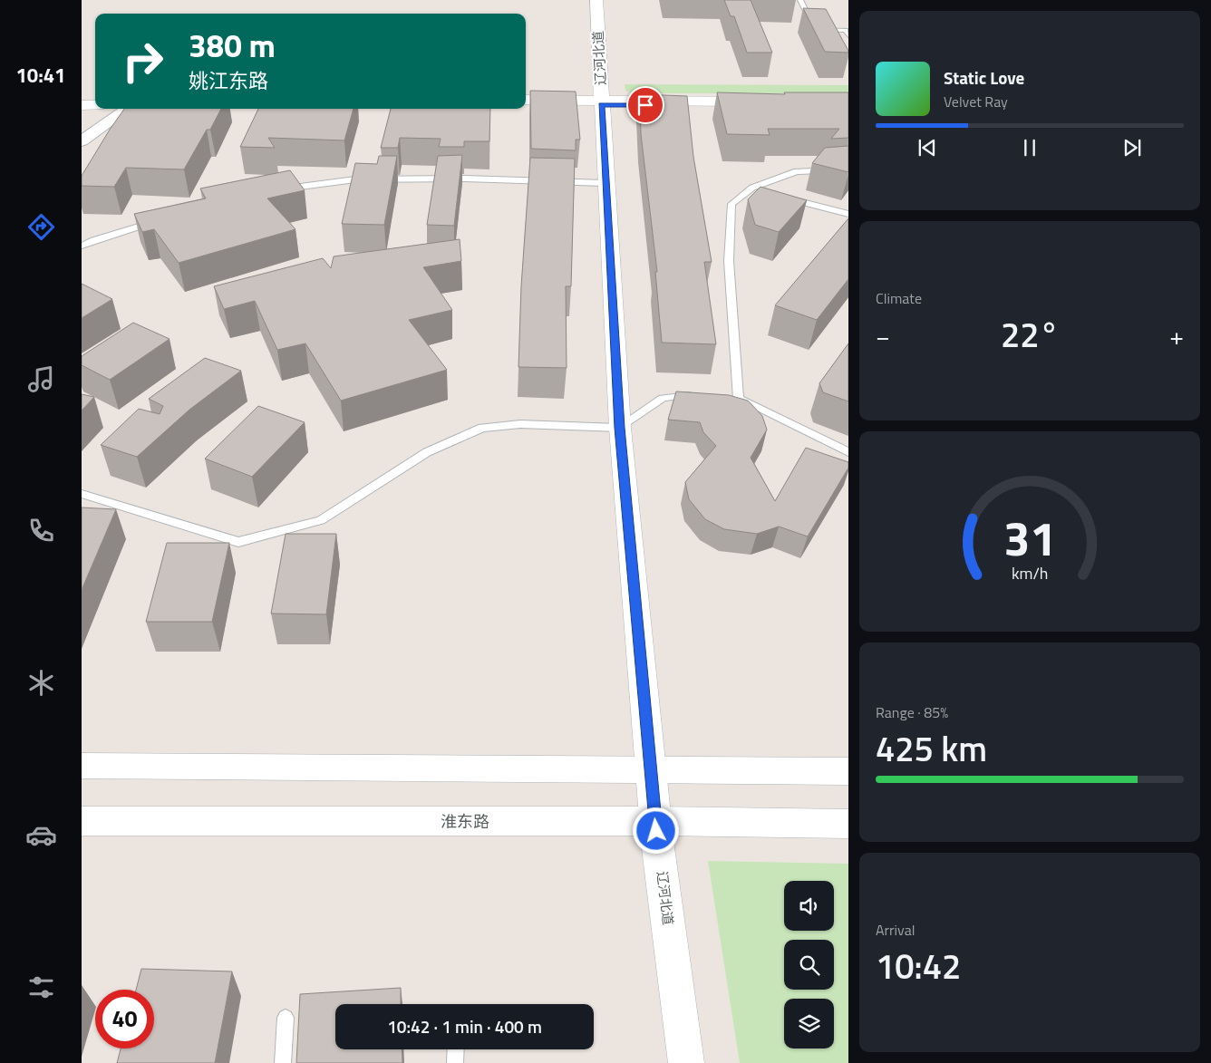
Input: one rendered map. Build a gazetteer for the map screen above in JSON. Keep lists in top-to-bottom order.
{
  "streets": {
    "street": ["辽河北道", "淮东路"]
  },
  "crossings": [
    ["辽河北道", "淮东路"]
  ],
  "page": {
    "tabs": "10:41",
    "turn": ["380 m", "姚江东路"],
    "song": ["Static Love", "Velvet Ray"],
    "tile": [
      "Climate",
      ["Range · 85%", "425 km"],
      ["Arrival", "10:42"]
    ],
    "heat": ["−", "22°", "+"],
    "limit": "40",
    "trip": "10:42 · 1 min · 400 m",
    "gauge": ["31", "km/h"]
  }
}
